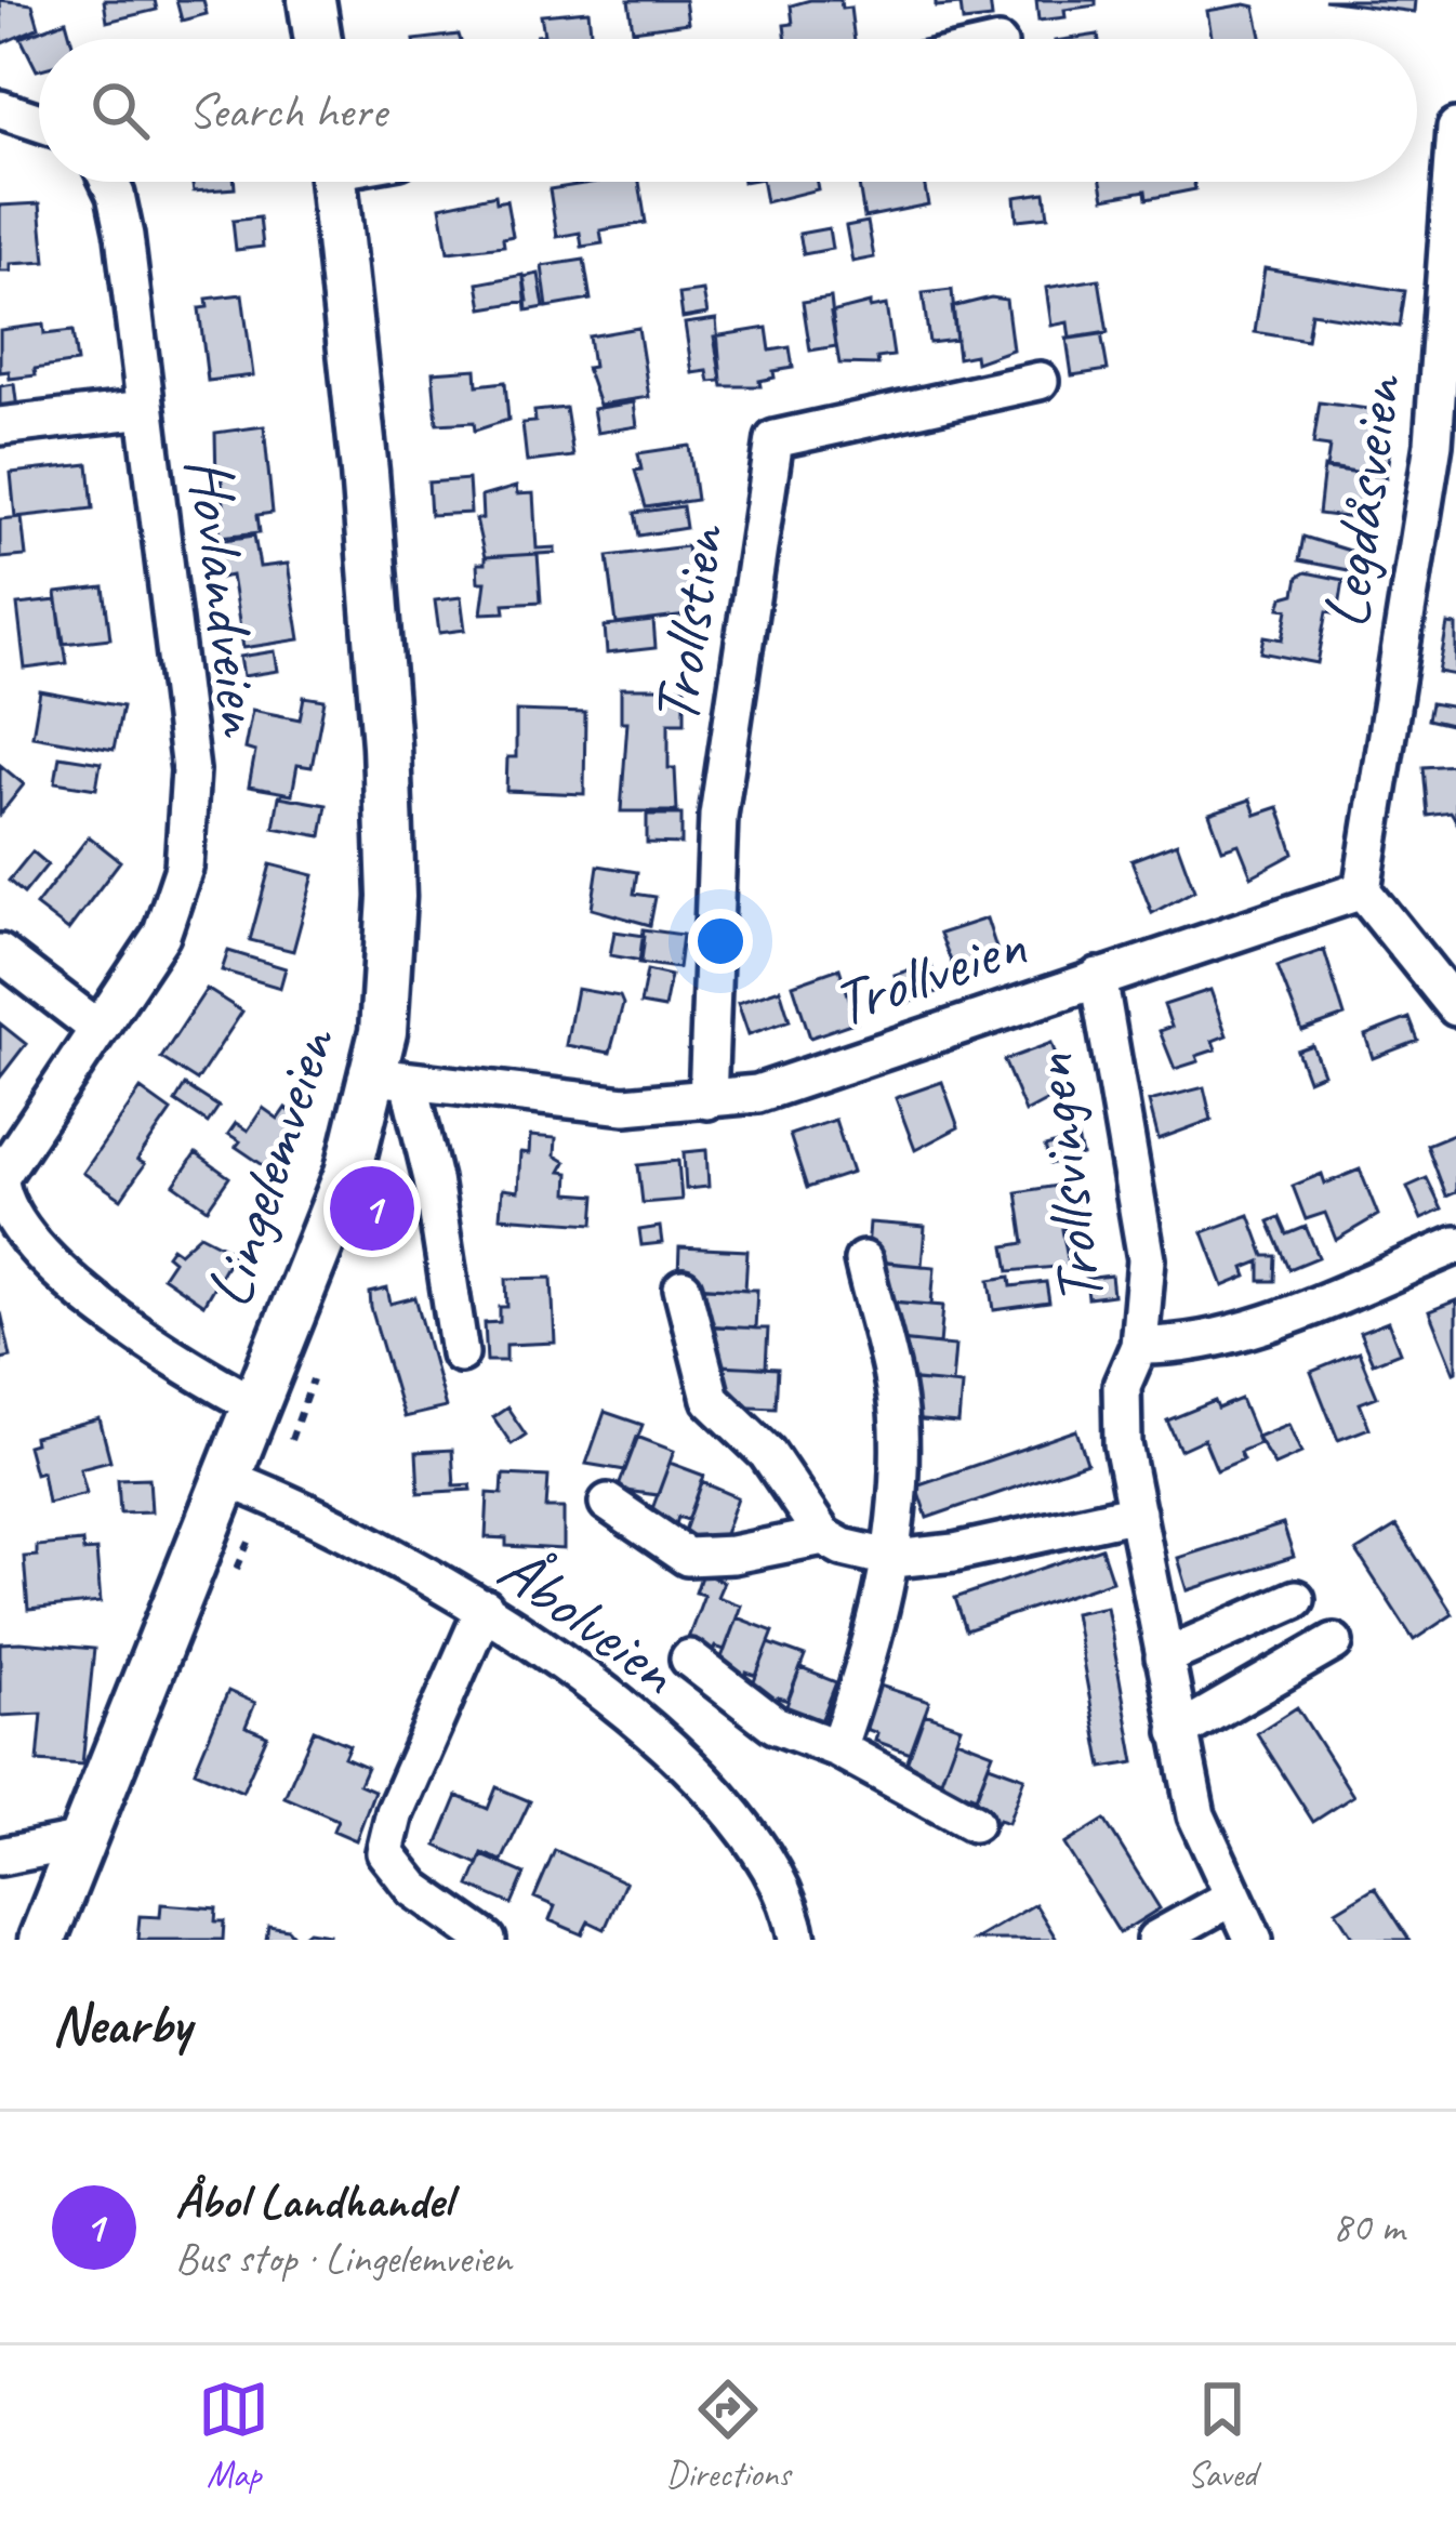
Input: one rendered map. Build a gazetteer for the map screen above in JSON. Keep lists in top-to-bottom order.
{
  "streets": {
    "main road": ["Lingelemveien"],
    "street": [
      "Legdåsveien",
      "Hovlandveien",
      "Trollstien",
      "Trollveien",
      "Trollsvingen",
      "Åbolveien"
    ]
  },
  "crossings": [
    ["Legdåsveien", "Trollveien"],
    ["Hovlandveien", "Lingelemveien"],
    ["Trollstien", "Trollveien"],
    ["Trollveien", "Lingelemveien"],
    ["Trollveien", "Trollsvingen"],
    ["Lingelemveien", "Åbolveien"]
  ],
  "page": {
    "search": "Search here",
    "pins": "1",
    "heading": "Nearby",
    "list": [
      {
        "mark": "1",
        "name": "Åbol Landhandel",
        "note": "Bus stop · Lingelemveien",
        "value": "80 m"
      }
    ],
    "nav": ["Map", "Directions", "Saved"]
  }
}
